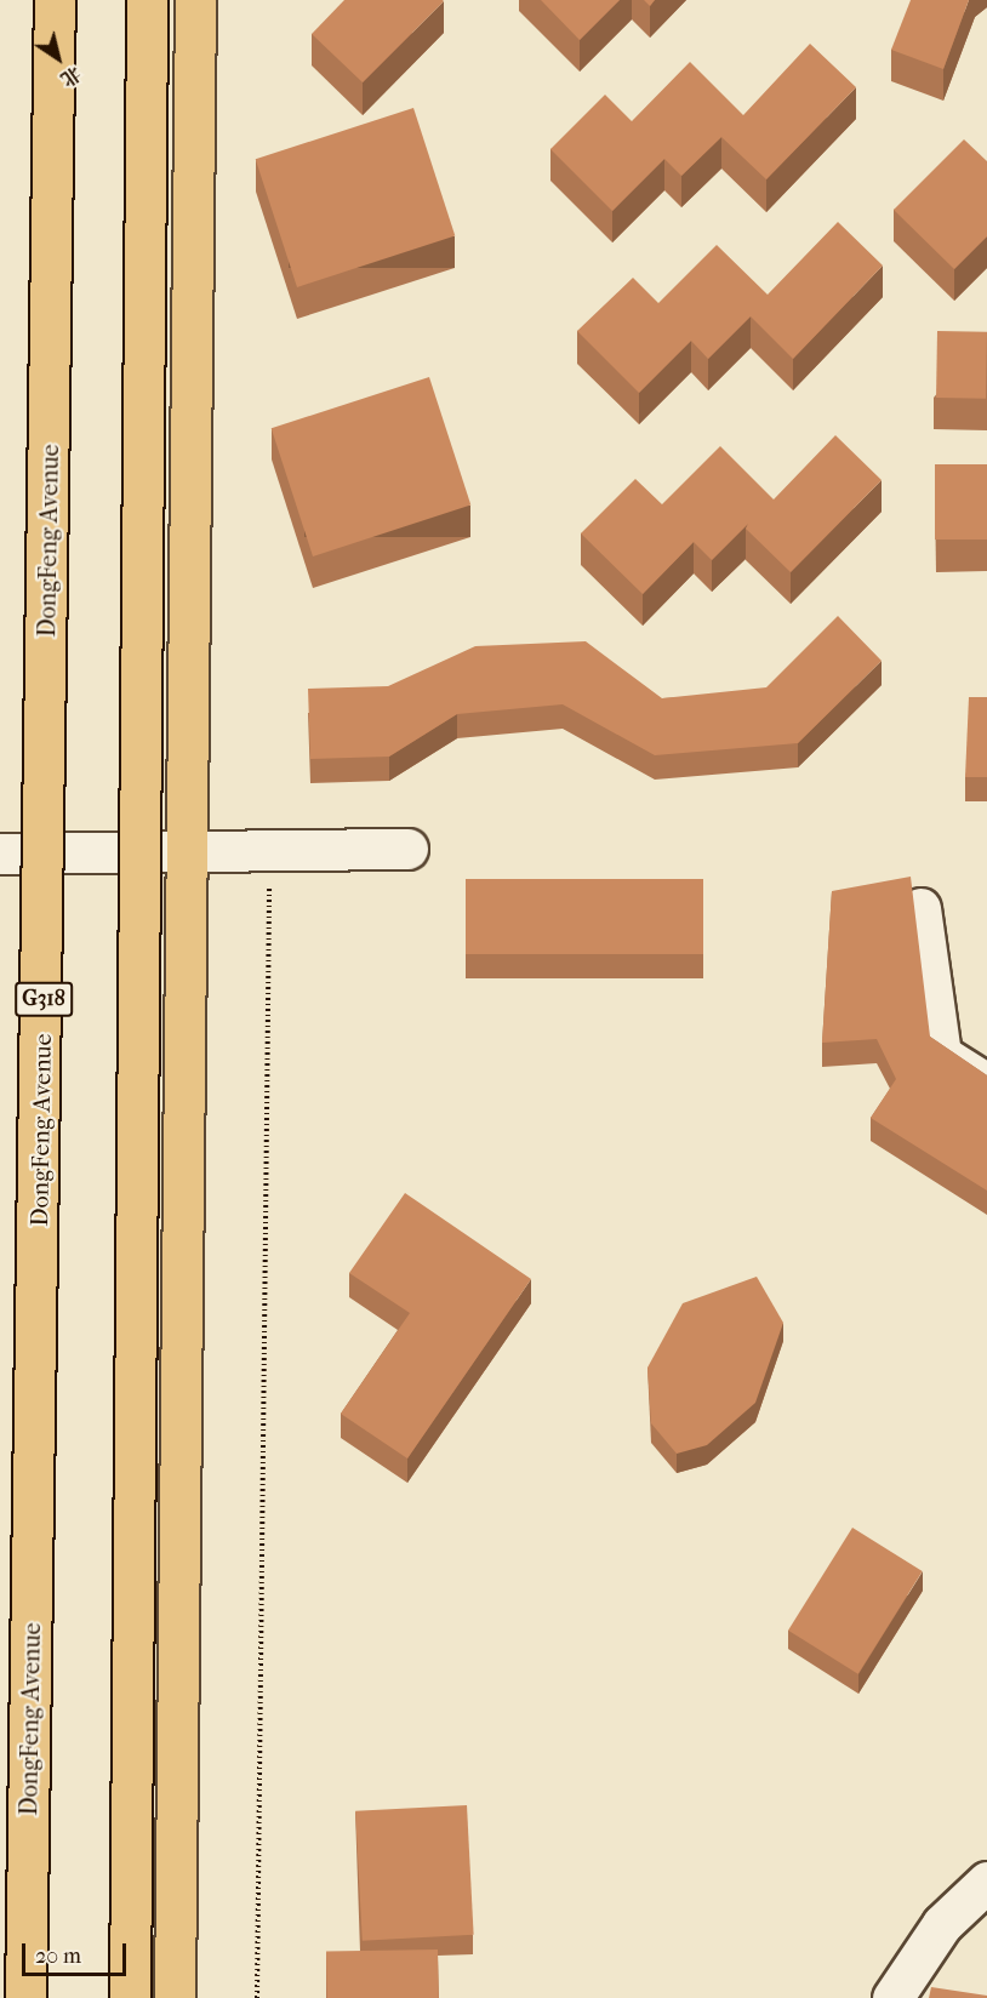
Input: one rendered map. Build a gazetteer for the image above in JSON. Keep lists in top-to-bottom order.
{
  "streets": {
    "main road": ["DongFeng Avenue", "G318"]
  },
  "scale_bar": "20 m",
  "north": "bottom right"
}
